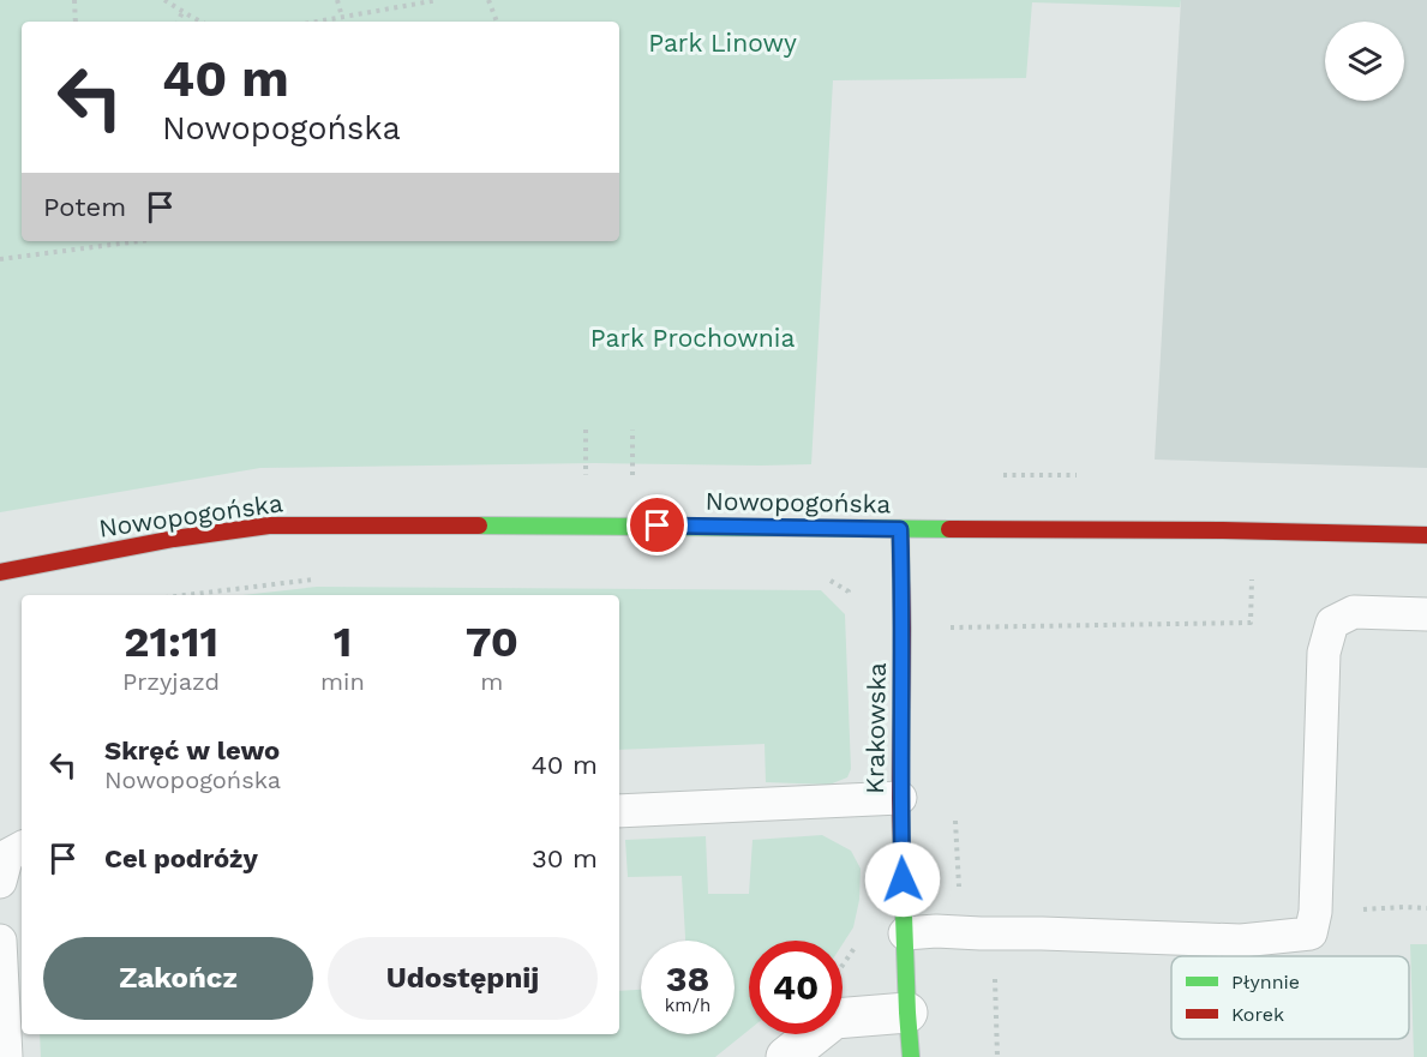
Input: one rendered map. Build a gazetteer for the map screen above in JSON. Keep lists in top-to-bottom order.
{
  "streets": {
    "street": ["Nowopogońska", "Krakowska"]
  },
  "crossings": [
    ["Nowopogońska", "Krakowska"]
  ],
  "parks": ["Park Linowy", "Park Prochownia"],
  "legend": ["Płynnie", "Korek"],
  "page": {
    "turn": ["40 m", "Nowopogońska"],
    "then": "Potem",
    "eta": [
      "21:11",
      "Przyjazd",
      "1",
      "min",
      "70",
      "m"
    ],
    "list": [
      {
        "name": "Skręć w lewo",
        "note": "Nowopogońska",
        "value": "40 m"
      },
      {
        "name": "Cel podróży",
        "value": "30 m"
      }
    ],
    "buttons": ["Zakończ", "Udostępnij"],
    "speed": "38 km/h",
    "limit": "40"
  }
}
